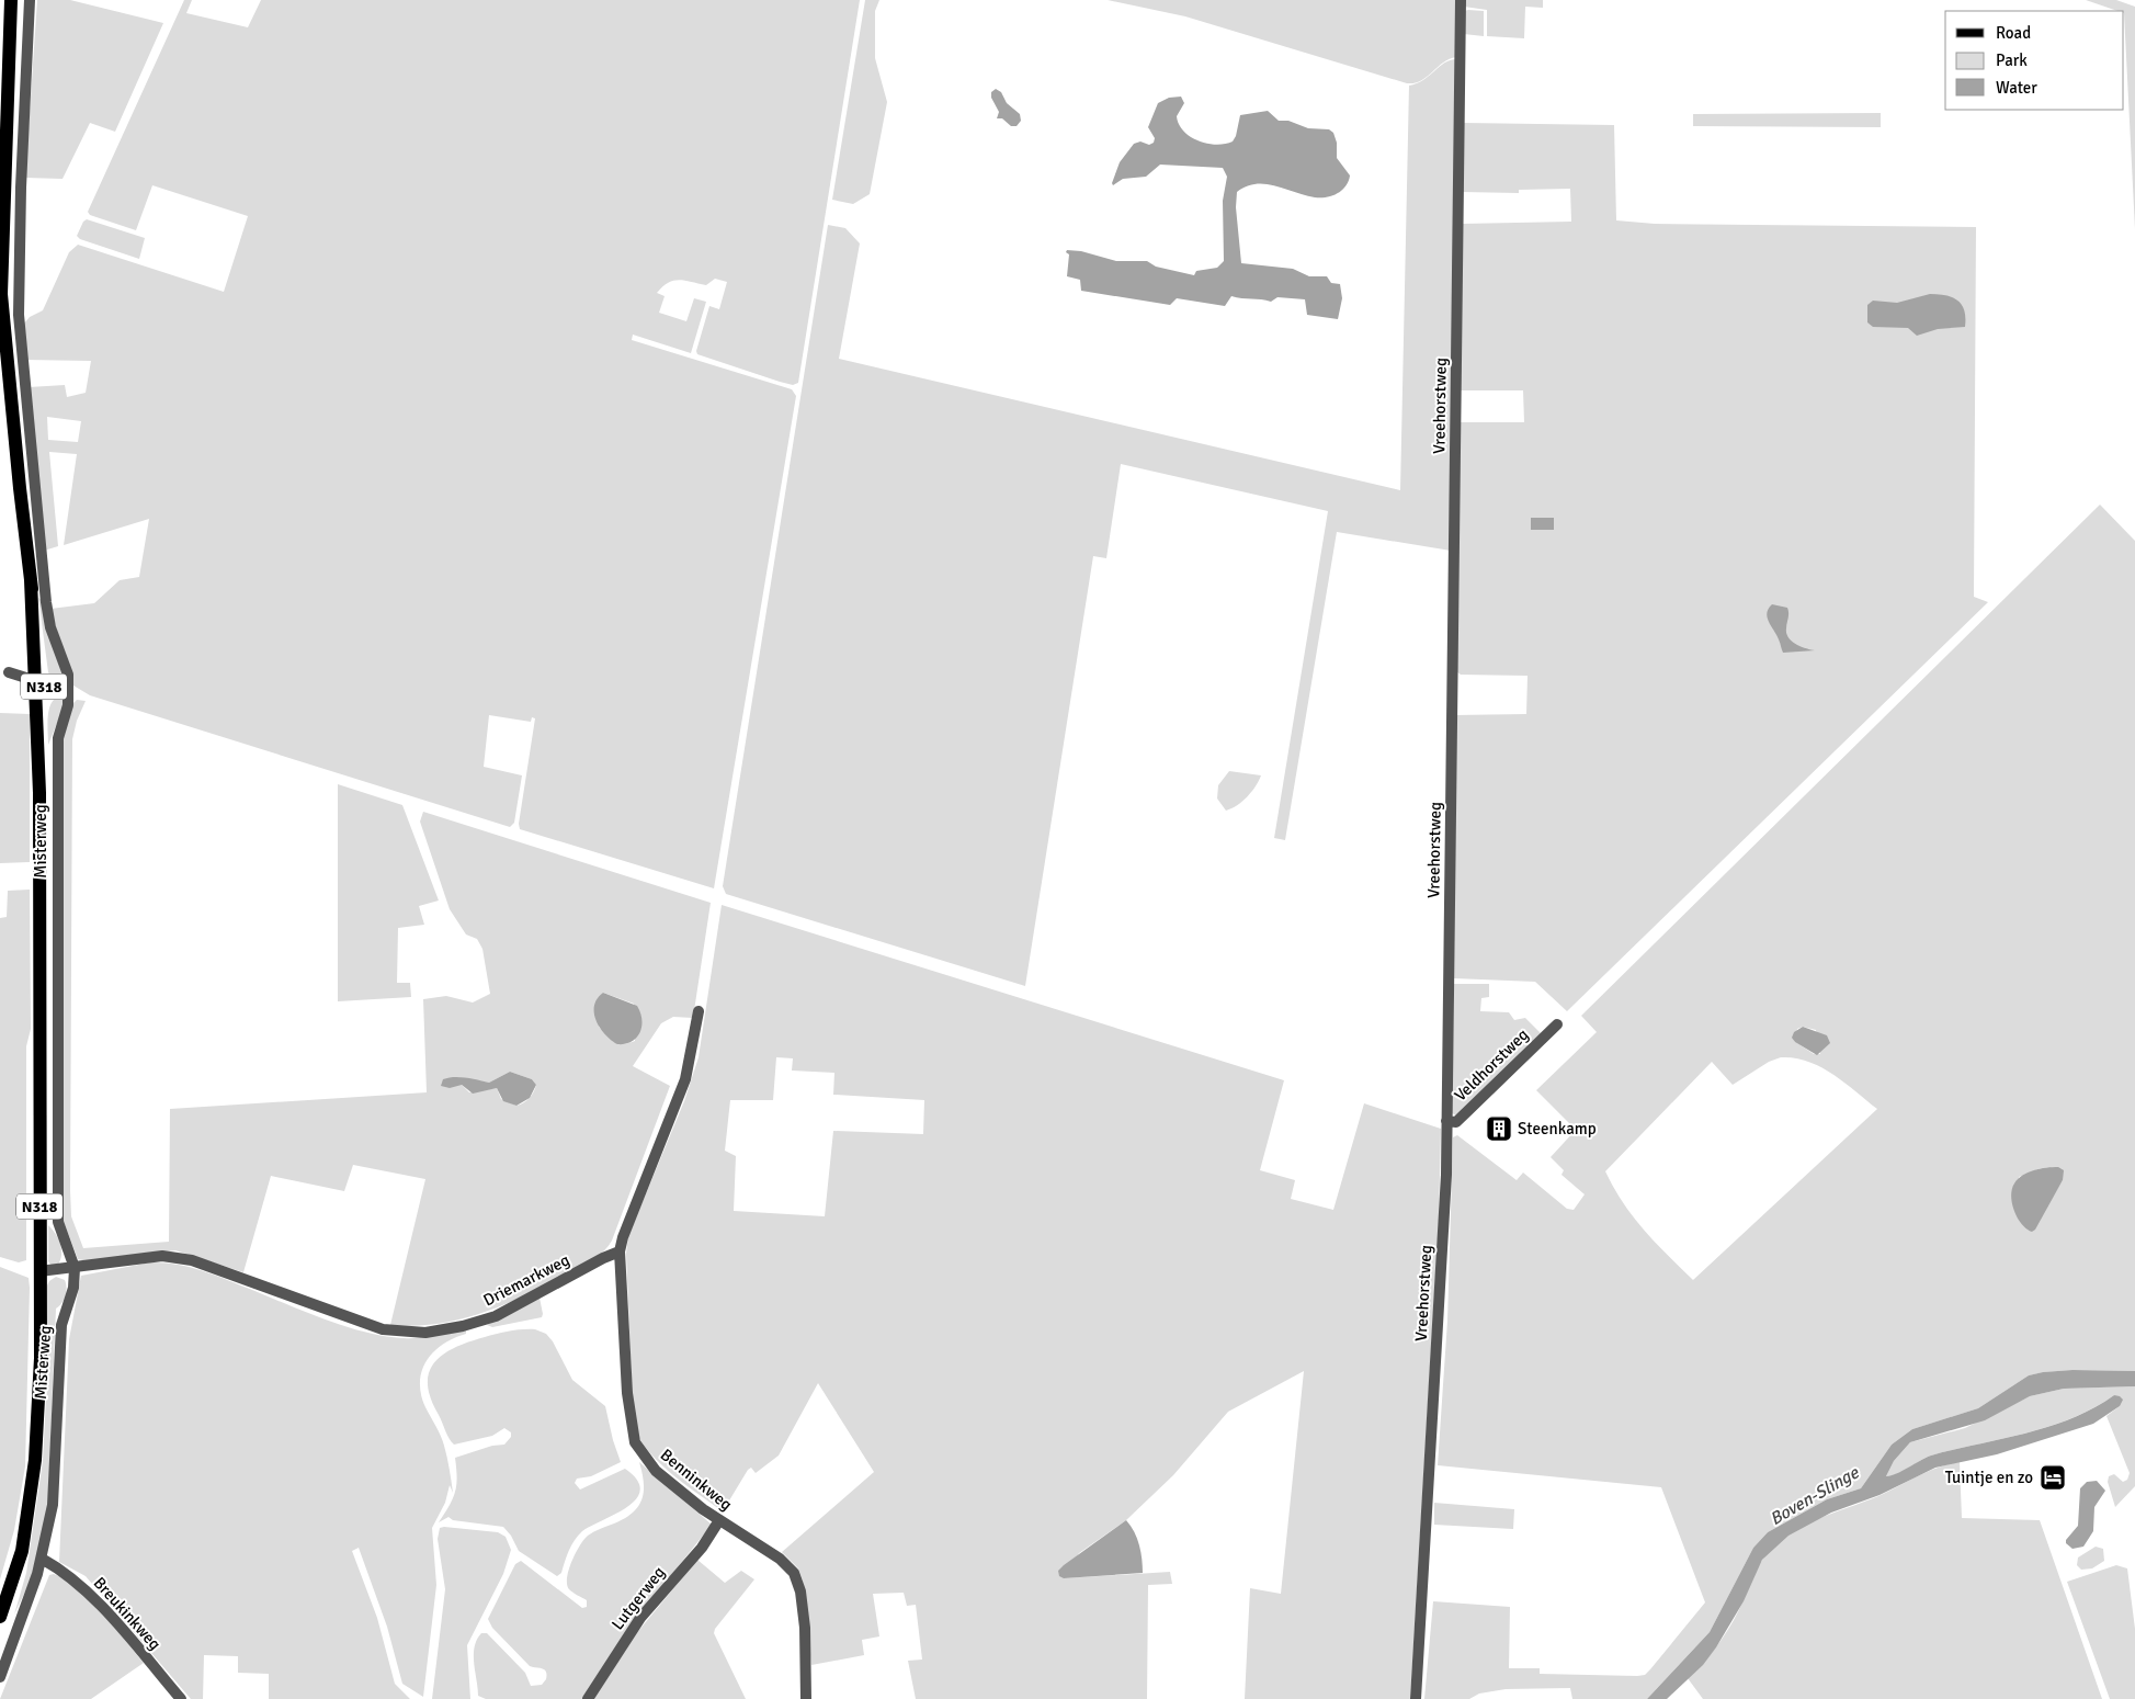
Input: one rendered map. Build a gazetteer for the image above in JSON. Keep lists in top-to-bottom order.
{
  "streets": {
    "main road": ["N318", "Misterweg"],
    "street": [
      "Vreehorstweg",
      "Veldhorstweg",
      "Driemarkweg",
      "Benninkweg",
      "Lutgerweg",
      "Breukinkweg"
    ]
  },
  "crossings": [
    ["Vreehorstweg", "Veldhorstweg"],
    ["Misterweg", "Driemarkweg"],
    ["Misterweg", "Breukinkweg"],
    ["Driemarkweg", "Benninkweg"],
    ["Benninkweg", "Lutgerweg"]
  ],
  "water": ["Boven-Slinge"],
  "places": {
    "building": ["Steenkamp"],
    "hotel": ["Tuintje en zo"]
  },
  "legend": ["Road", "Park", "Water"]
}
